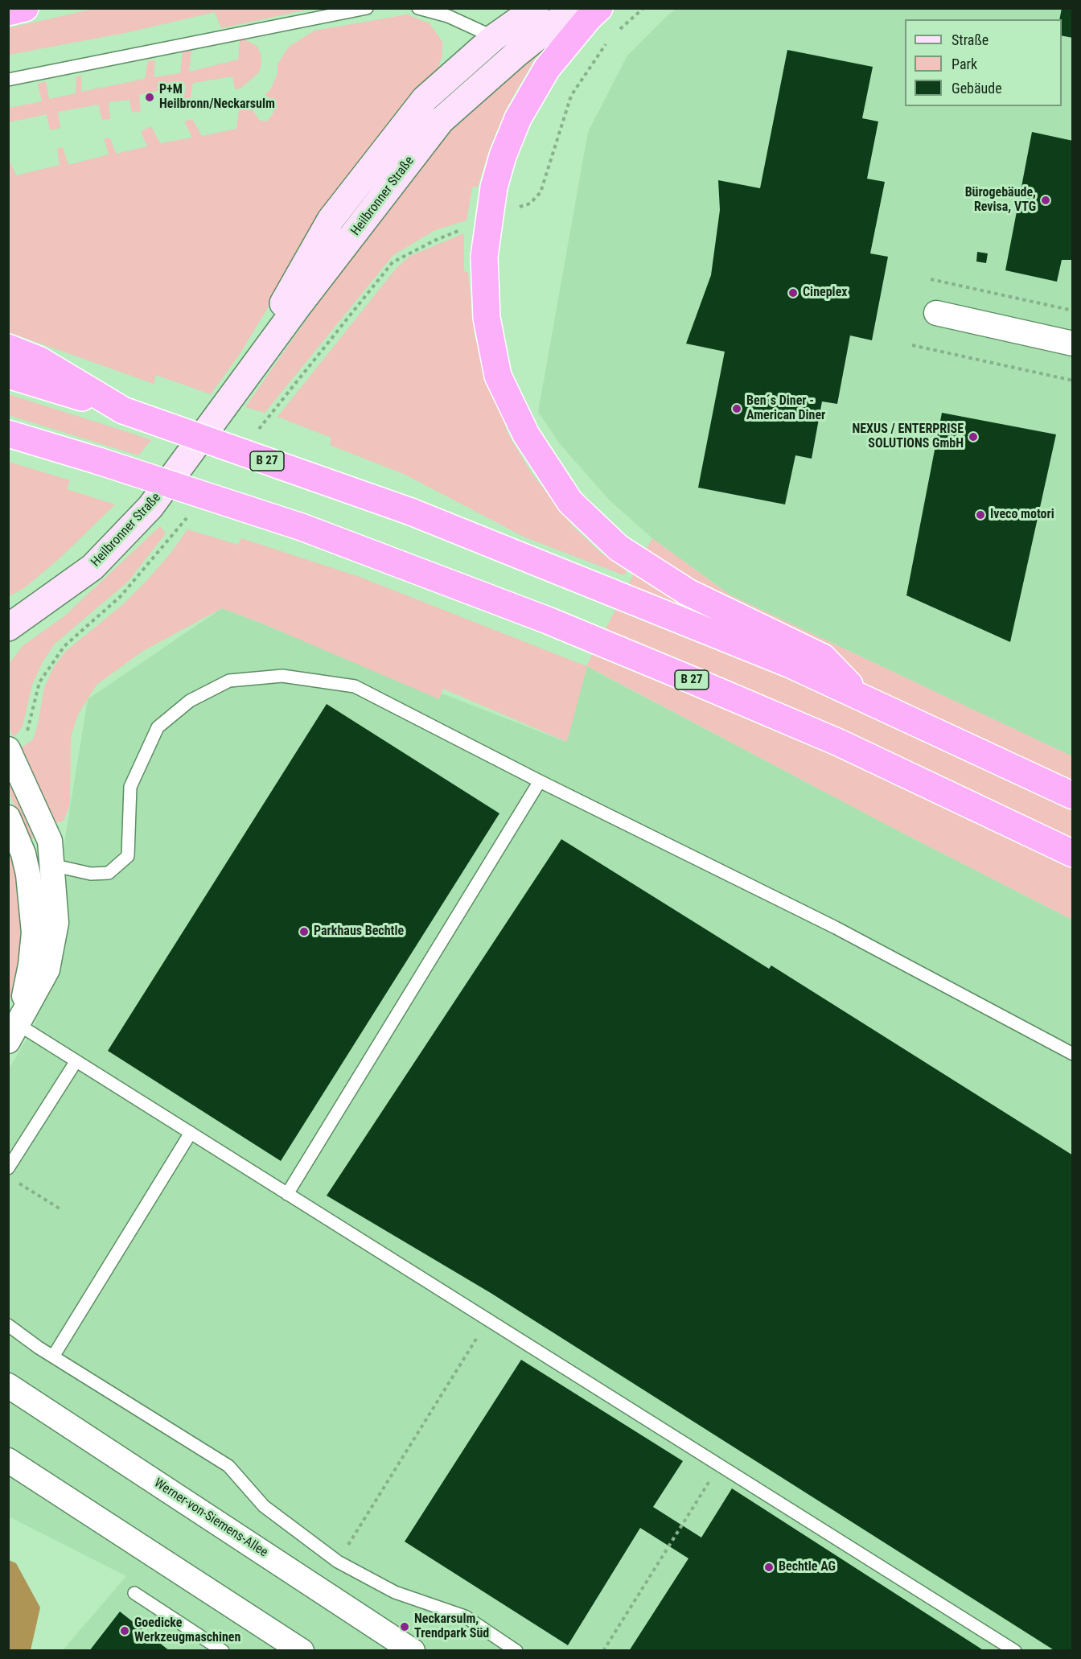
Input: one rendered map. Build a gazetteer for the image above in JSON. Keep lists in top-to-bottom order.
{
  "streets": {
    "highway": ["B 27"],
    "main road": ["Heilbronner Straße"],
    "street": ["Werner-von-Siemens-Allee"]
  },
  "places": [
    "P+M Heilbronn/Neckarsulm",
    "Bürogebäude, Revisa, VTG",
    "Cineplex",
    "Ben´s Diner - American Diner",
    "NEXUS / ENTERPRISE SOLUTIONS GmbH",
    "Iveco motori",
    "Parkhaus Bechtle",
    "Bechtle AG",
    "Neckarsulm, Trendpark Süd",
    "Goedicke Werkzeugmaschinen"
  ],
  "legend": ["Straße", "Park", "Gebäude"]
}
